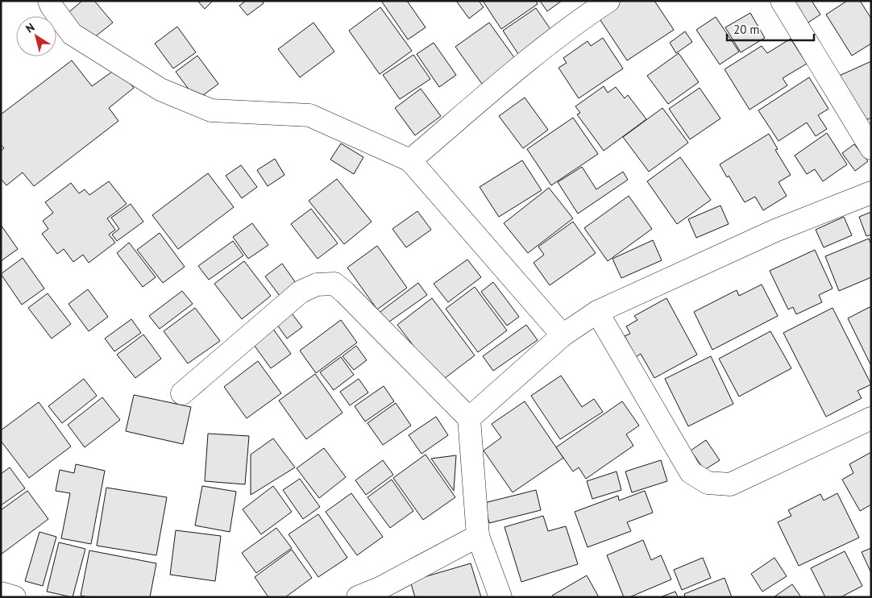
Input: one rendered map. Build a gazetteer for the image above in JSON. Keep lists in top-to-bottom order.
{
  "scale_bar": "20 m",
  "north": "top left"
}
